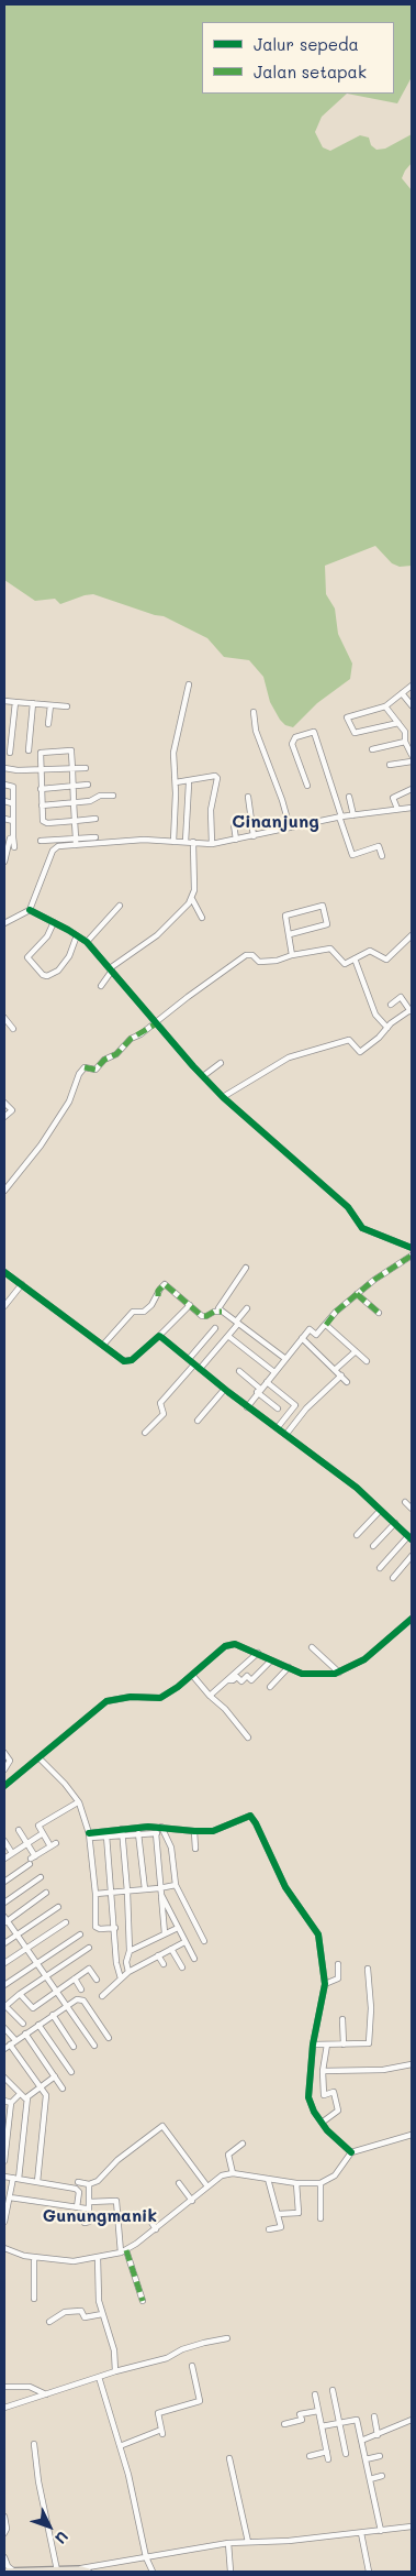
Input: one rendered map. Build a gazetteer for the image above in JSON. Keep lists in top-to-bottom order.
{
  "districts": ["Cinanjung", "Gunungmanik"],
  "legend": ["Jalur sepeda", "Jalan setapak"],
  "north": "bottom right"
}
